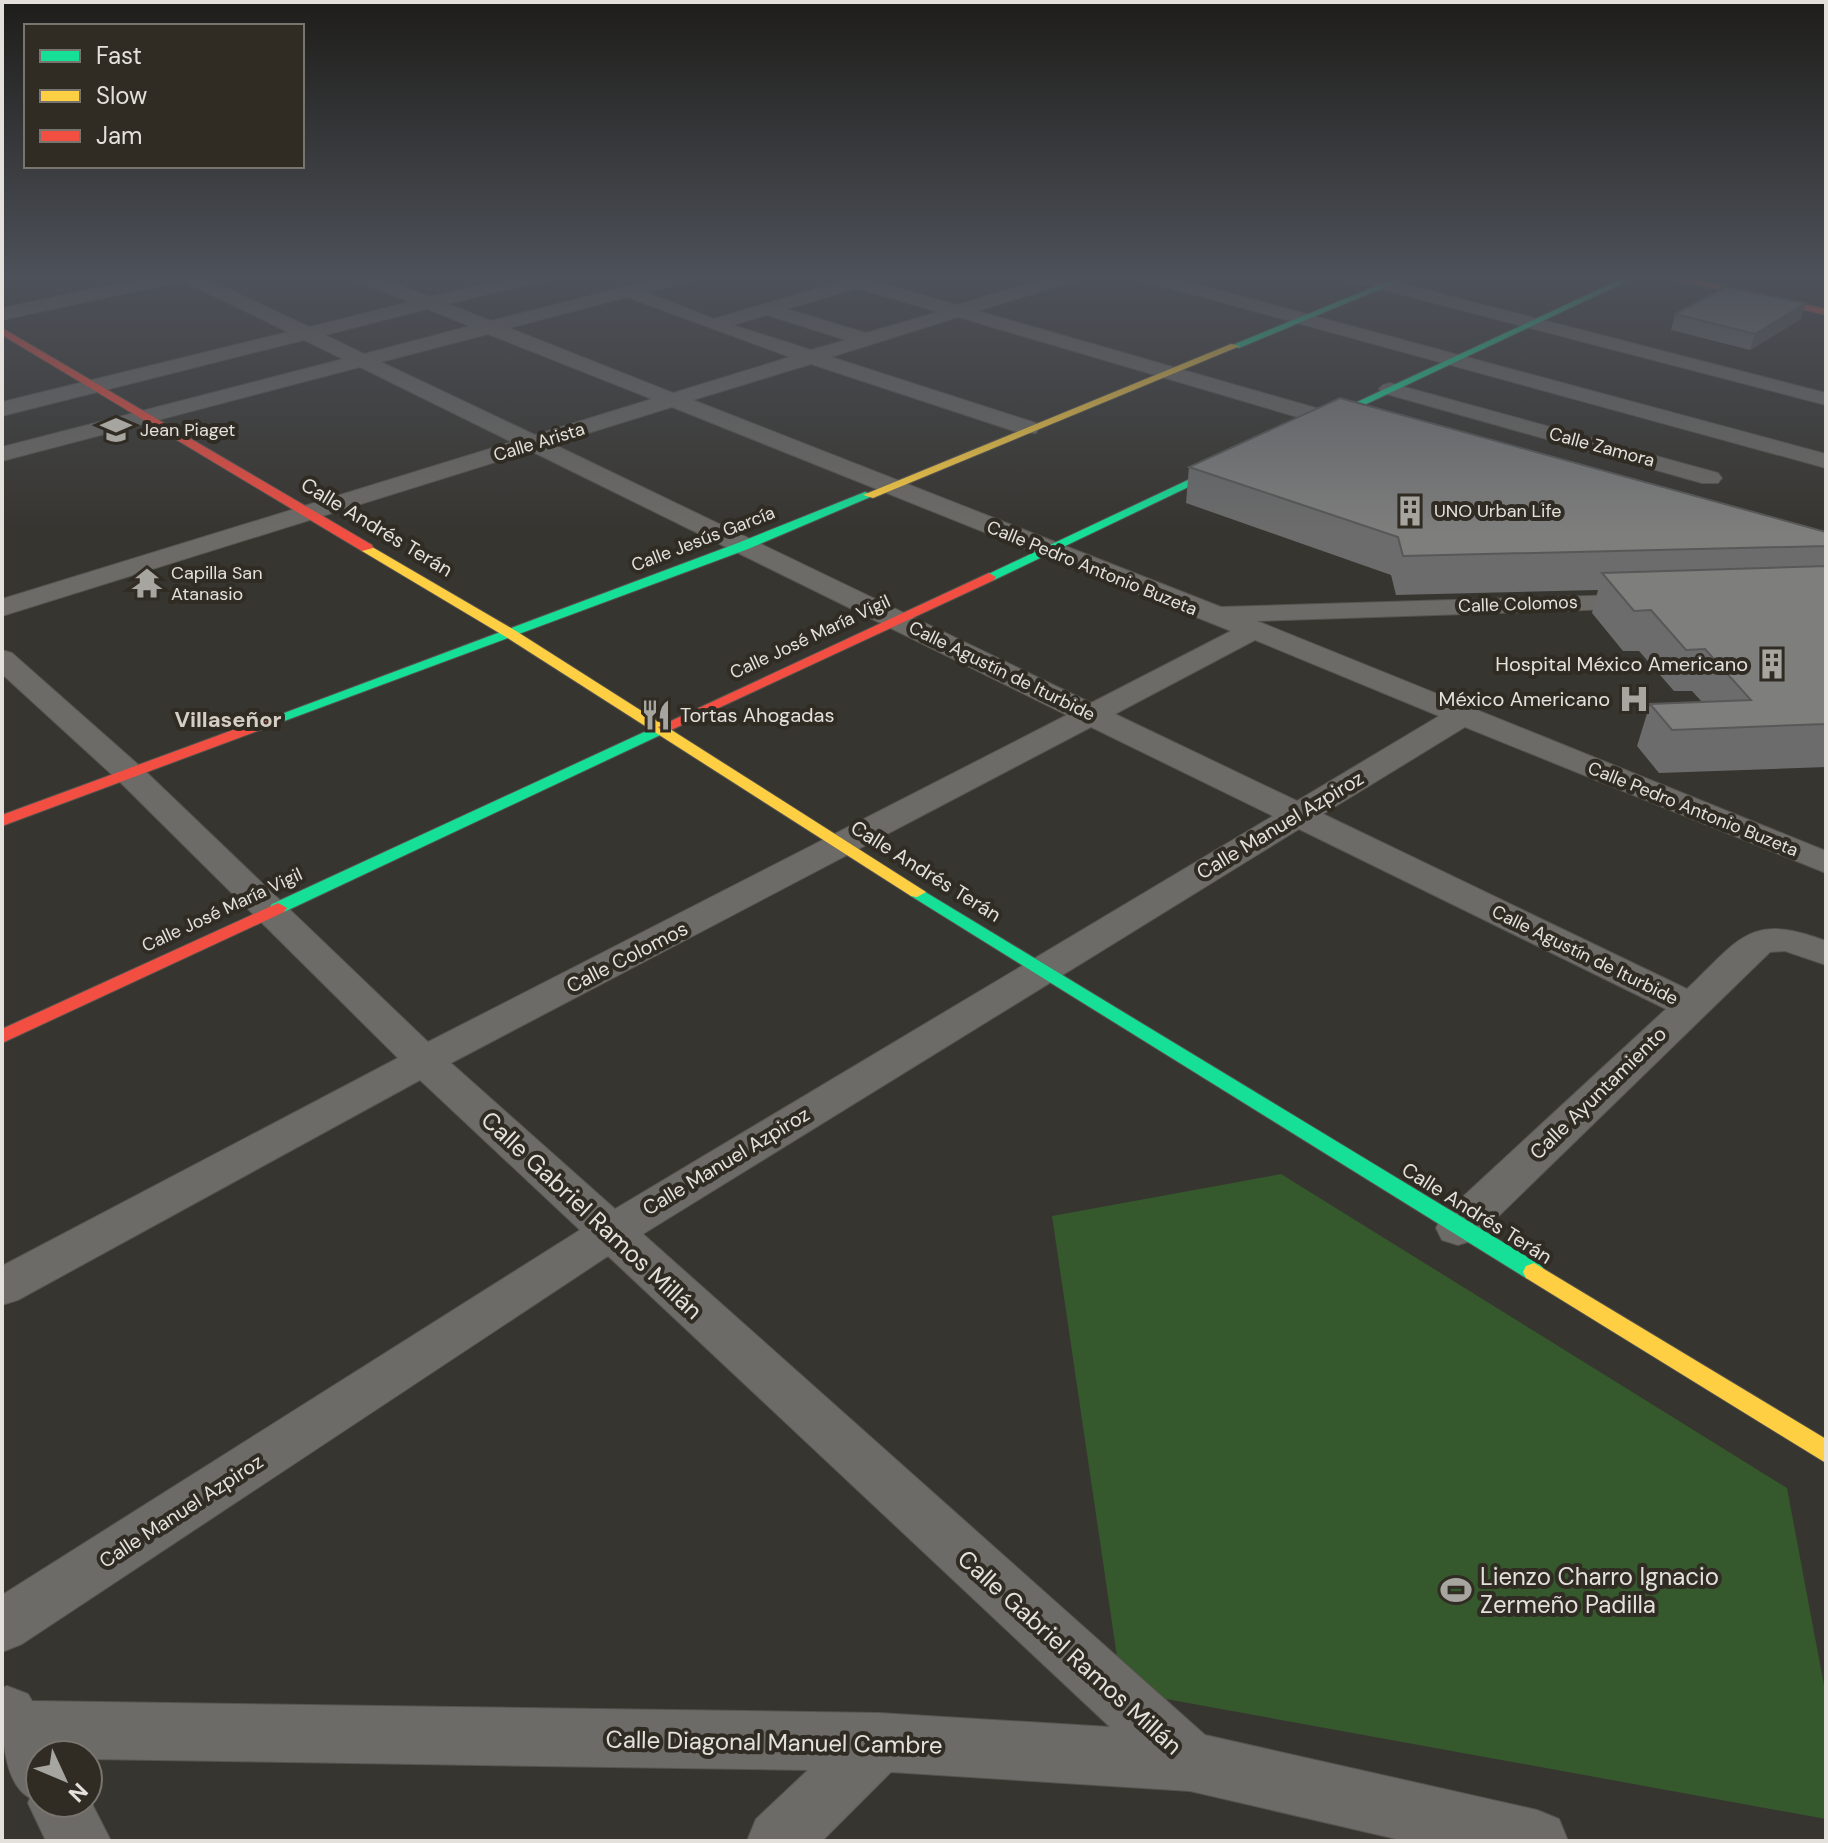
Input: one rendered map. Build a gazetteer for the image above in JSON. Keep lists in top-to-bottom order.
{
  "streets": {
    "street": [
      "Calle Arista",
      "Calle Zamora",
      "Calle Andrés Terán",
      "Calle Jesús García",
      "Calle Pedro Antonio Buzeta",
      "Calle Colomos",
      "Calle José María Vigil",
      "Calle Agustín de Iturbide",
      "Calle Manuel Azpiroz",
      "Calle Ayuntamiento",
      "Calle Gabriel Ramos Millán",
      "Calle Diagonal Manuel Cambre"
    ]
  },
  "crossings": [
    ["Calle Arista", "Calle Andrés Terán"],
    ["Calle Arista", "Calle Pedro Antonio Buzeta"],
    ["Calle Arista", "Calle Agustín de Iturbide"],
    ["Calle Andrés Terán", "Calle Jesús García"],
    ["Calle Andrés Terán", "Calle Colomos"],
    ["Calle Andrés Terán", "Calle José María Vigil"],
    ["Calle Andrés Terán", "Calle Manuel Azpiroz"],
    ["Calle Andrés Terán", "Calle Ayuntamiento"],
    ["Calle Jesús García", "Calle Pedro Antonio Buzeta"],
    ["Calle Jesús García", "Calle Agustín de Iturbide"],
    ["Calle Jesús García", "Calle Gabriel Ramos Millán"],
    ["Calle Pedro Antonio Buzeta", "Calle Colomos"],
    ["Calle Pedro Antonio Buzeta", "Calle José María Vigil"],
    ["Calle Pedro Antonio Buzeta", "Calle Manuel Azpiroz"],
    ["Calle Colomos", "Calle Agustín de Iturbide"],
    ["Calle Colomos", "Calle Gabriel Ramos Millán"],
    ["Calle José María Vigil", "Calle Agustín de Iturbide"],
    ["Calle José María Vigil", "Calle Gabriel Ramos Millán"],
    ["Calle Agustín de Iturbide", "Calle Manuel Azpiroz"],
    ["Calle Agustín de Iturbide", "Calle Ayuntamiento"],
    ["Calle Manuel Azpiroz", "Calle Gabriel Ramos Millán"],
    ["Calle Gabriel Ramos Millán", "Calle Diagonal Manuel Cambre"]
  ],
  "districts": ["Villaseñor"],
  "places": {
    "school or university": ["Jean Piaget"],
    "building": ["UNO Urban Life", "Hospital México Americano"],
    "temple": ["Capilla San Atanasio"],
    "hospital": ["México Americano"],
    "restaurant": ["Tortas Ahogadas"],
    "sports": ["Lienzo Charro Ignacio Zermeño Padilla"]
  },
  "legend": ["Fast", "Slow", "Jam"],
  "north": "bottom right"
}
